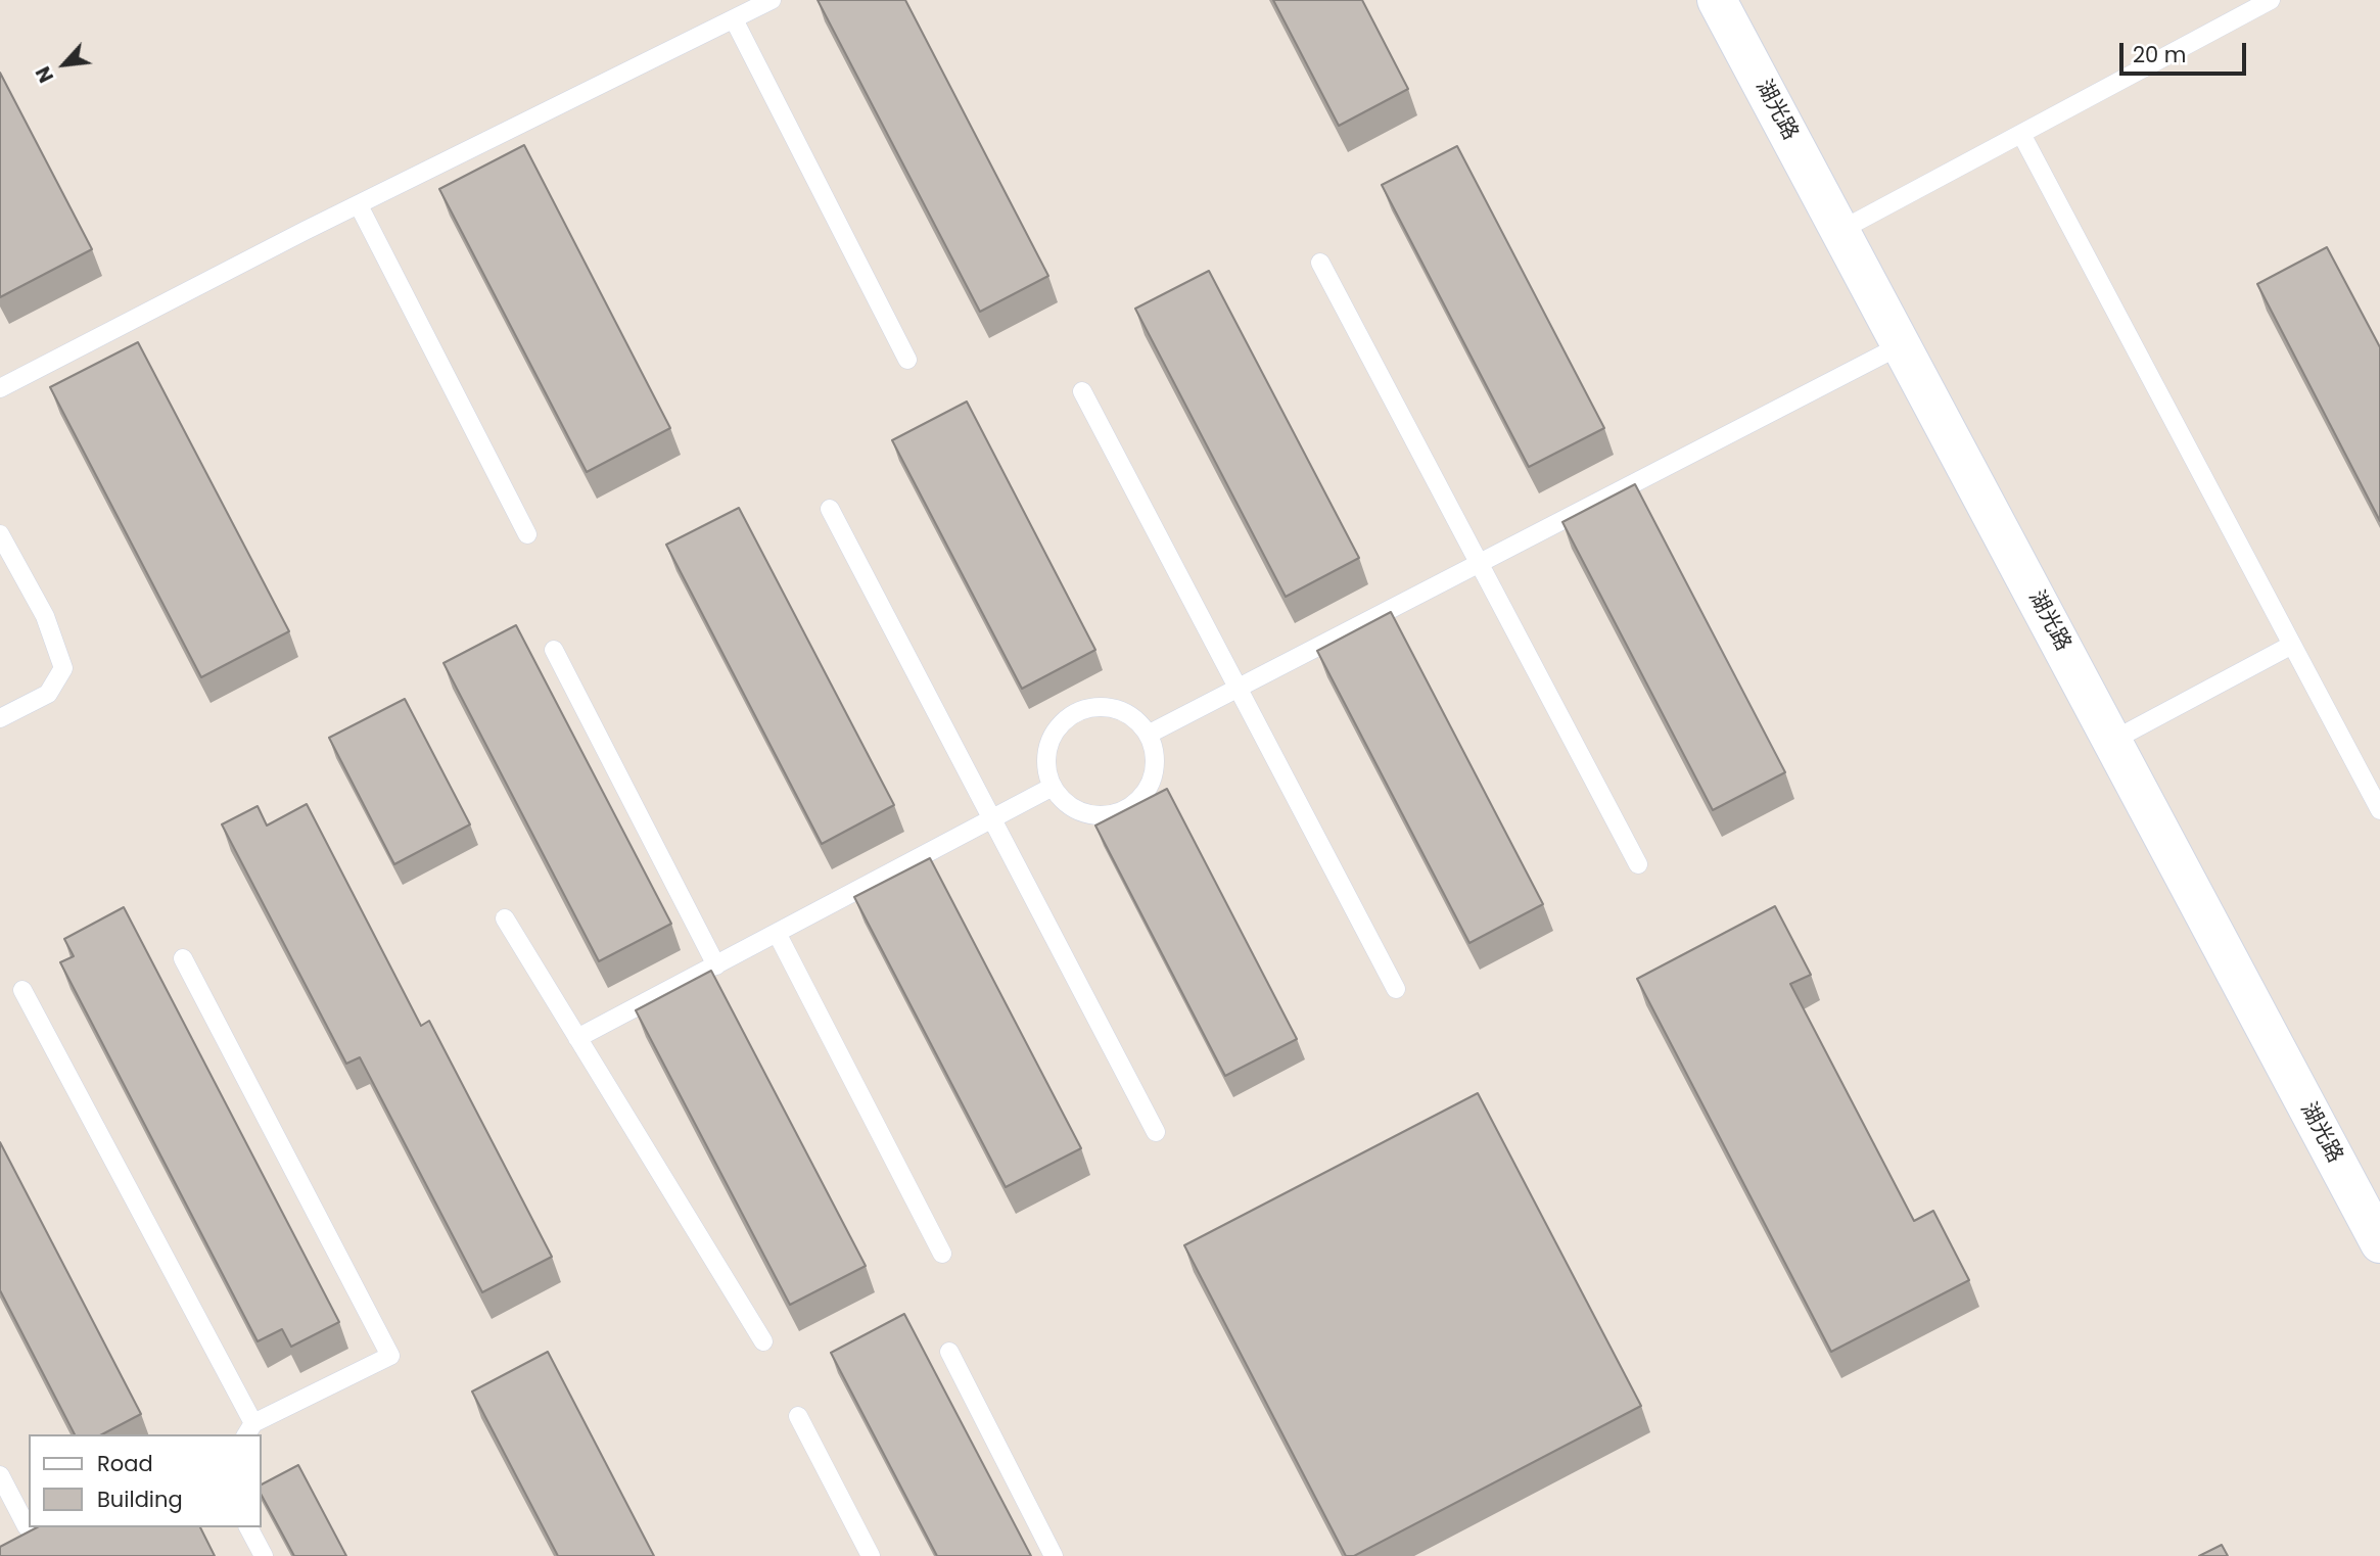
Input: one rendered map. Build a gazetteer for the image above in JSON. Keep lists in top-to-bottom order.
{
  "streets": {
    "street": ["湖光路"]
  },
  "legend": ["Road", "Building"],
  "scale_bar": "20 m",
  "north": "bottom left"
}
